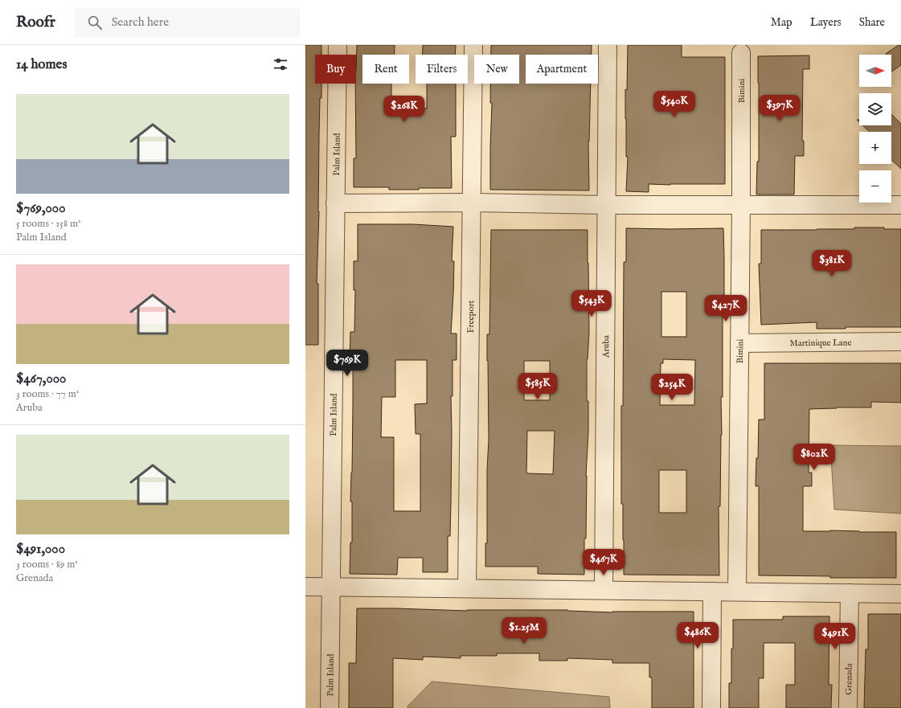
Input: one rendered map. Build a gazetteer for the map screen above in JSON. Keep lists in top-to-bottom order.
{
  "streets": {
    "street": [
      "Bimini",
      "Palm Island",
      "Freeport",
      "Martinique Lane",
      "Aruba",
      "Grenada"
    ]
  },
  "crossings": [
    ["Bimini", "Martinique Lane"]
  ],
  "north": "right",
  "page": {
    "header": "Roofr",
    "search": "Search here",
    "nav": ["Map", "Layers", "Share"],
    "heading": "14 homes",
    "map_buttons": ["+", "−"],
    "chip": [
      "Buy",
      "Rent",
      "Filters",
      "New",
      "Apartment"
    ],
    "list": [
      {
        "name": "$769,000",
        "note": "5 rooms · 158 m² · Palm Island"
      },
      {
        "name": "$467,000",
        "note": "3 rooms · 77 m² · Aruba"
      },
      {
        "name": "$491,000",
        "note": "3 rooms · 89 m² · Grenada"
      }
    ],
    "price": [
      "$540K",
      "$397K",
      "$268K",
      "$381K",
      "$543K",
      "$427K",
      "$769K",
      "$585K",
      "$254K",
      "$802K",
      "$467K",
      "$1.25M",
      "$486K",
      "$491K"
    ]
  }
}
